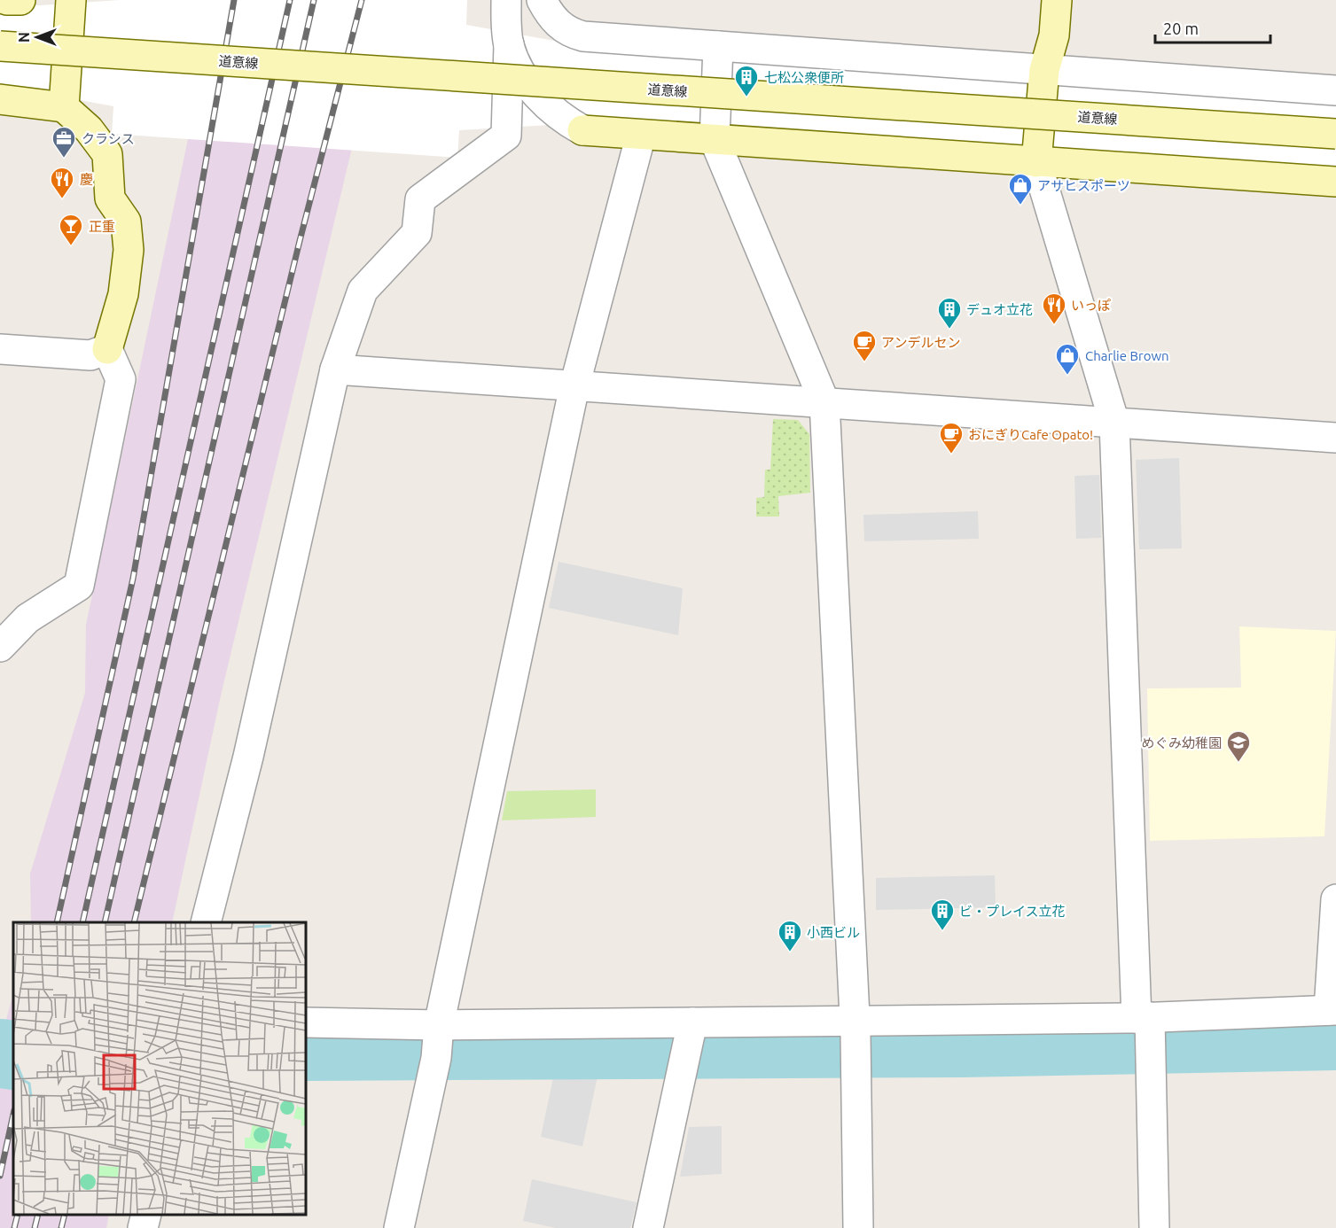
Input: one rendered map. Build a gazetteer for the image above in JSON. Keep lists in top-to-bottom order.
{
  "streets": {
    "street": ["道意線"]
  },
  "places": {
    "building": [
      "七松公衆便所",
      "デュオ立花",
      "ビ・プレイス立花",
      "小西ビル"
    ],
    "office": ["クラシス"],
    "restaurant": ["慶", "いっぽ"],
    "shop": ["アサヒスポーツ", "Charlie Brown"],
    "bar": ["正重"],
    "cafe": ["アンデルセン", "おにぎりCafe Opato!"],
    "school or university": ["めぐみ幼稚園"]
  },
  "scale_bar": "20 m",
  "north": "left"
}
